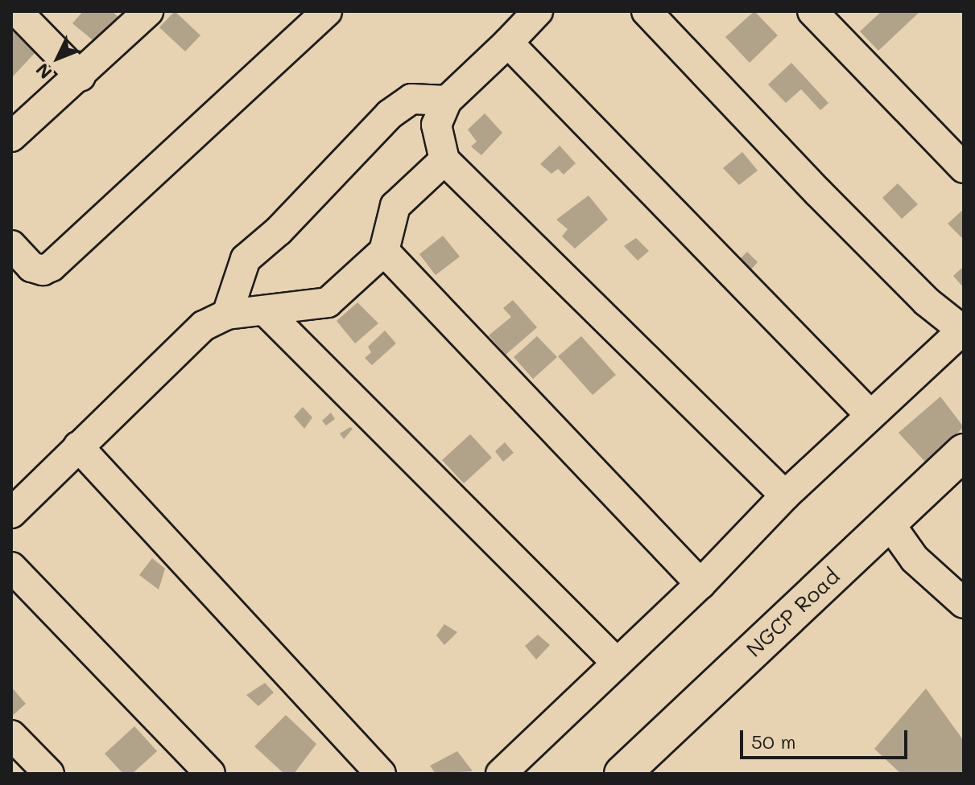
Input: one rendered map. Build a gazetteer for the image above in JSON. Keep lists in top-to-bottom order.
{
  "streets": {
    "main road": ["NGCP Road"]
  },
  "scale_bar": "50 m",
  "north": "bottom left"
}
